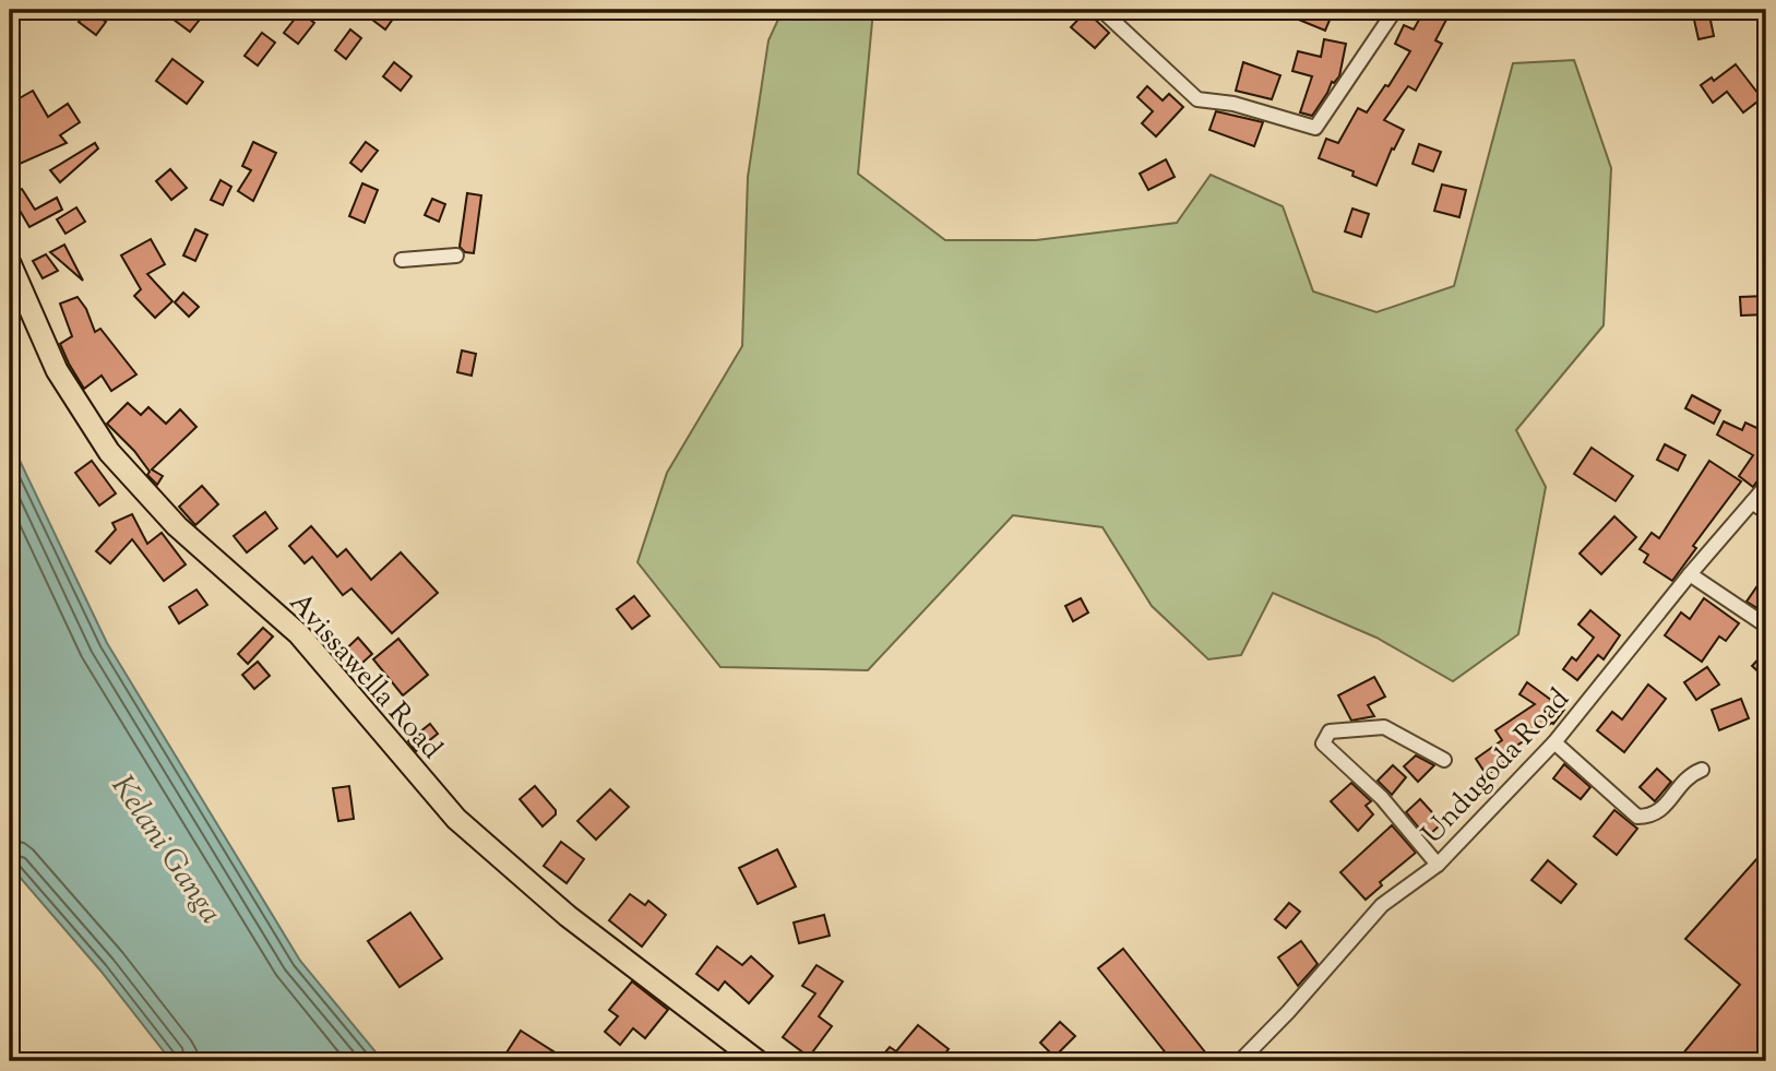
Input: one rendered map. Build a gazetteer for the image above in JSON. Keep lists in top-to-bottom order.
{
  "streets": {
    "main road": ["Avissawella Road"],
    "street": ["Undugoda Road"]
  },
  "water": ["Kelani Ganga"]
}
